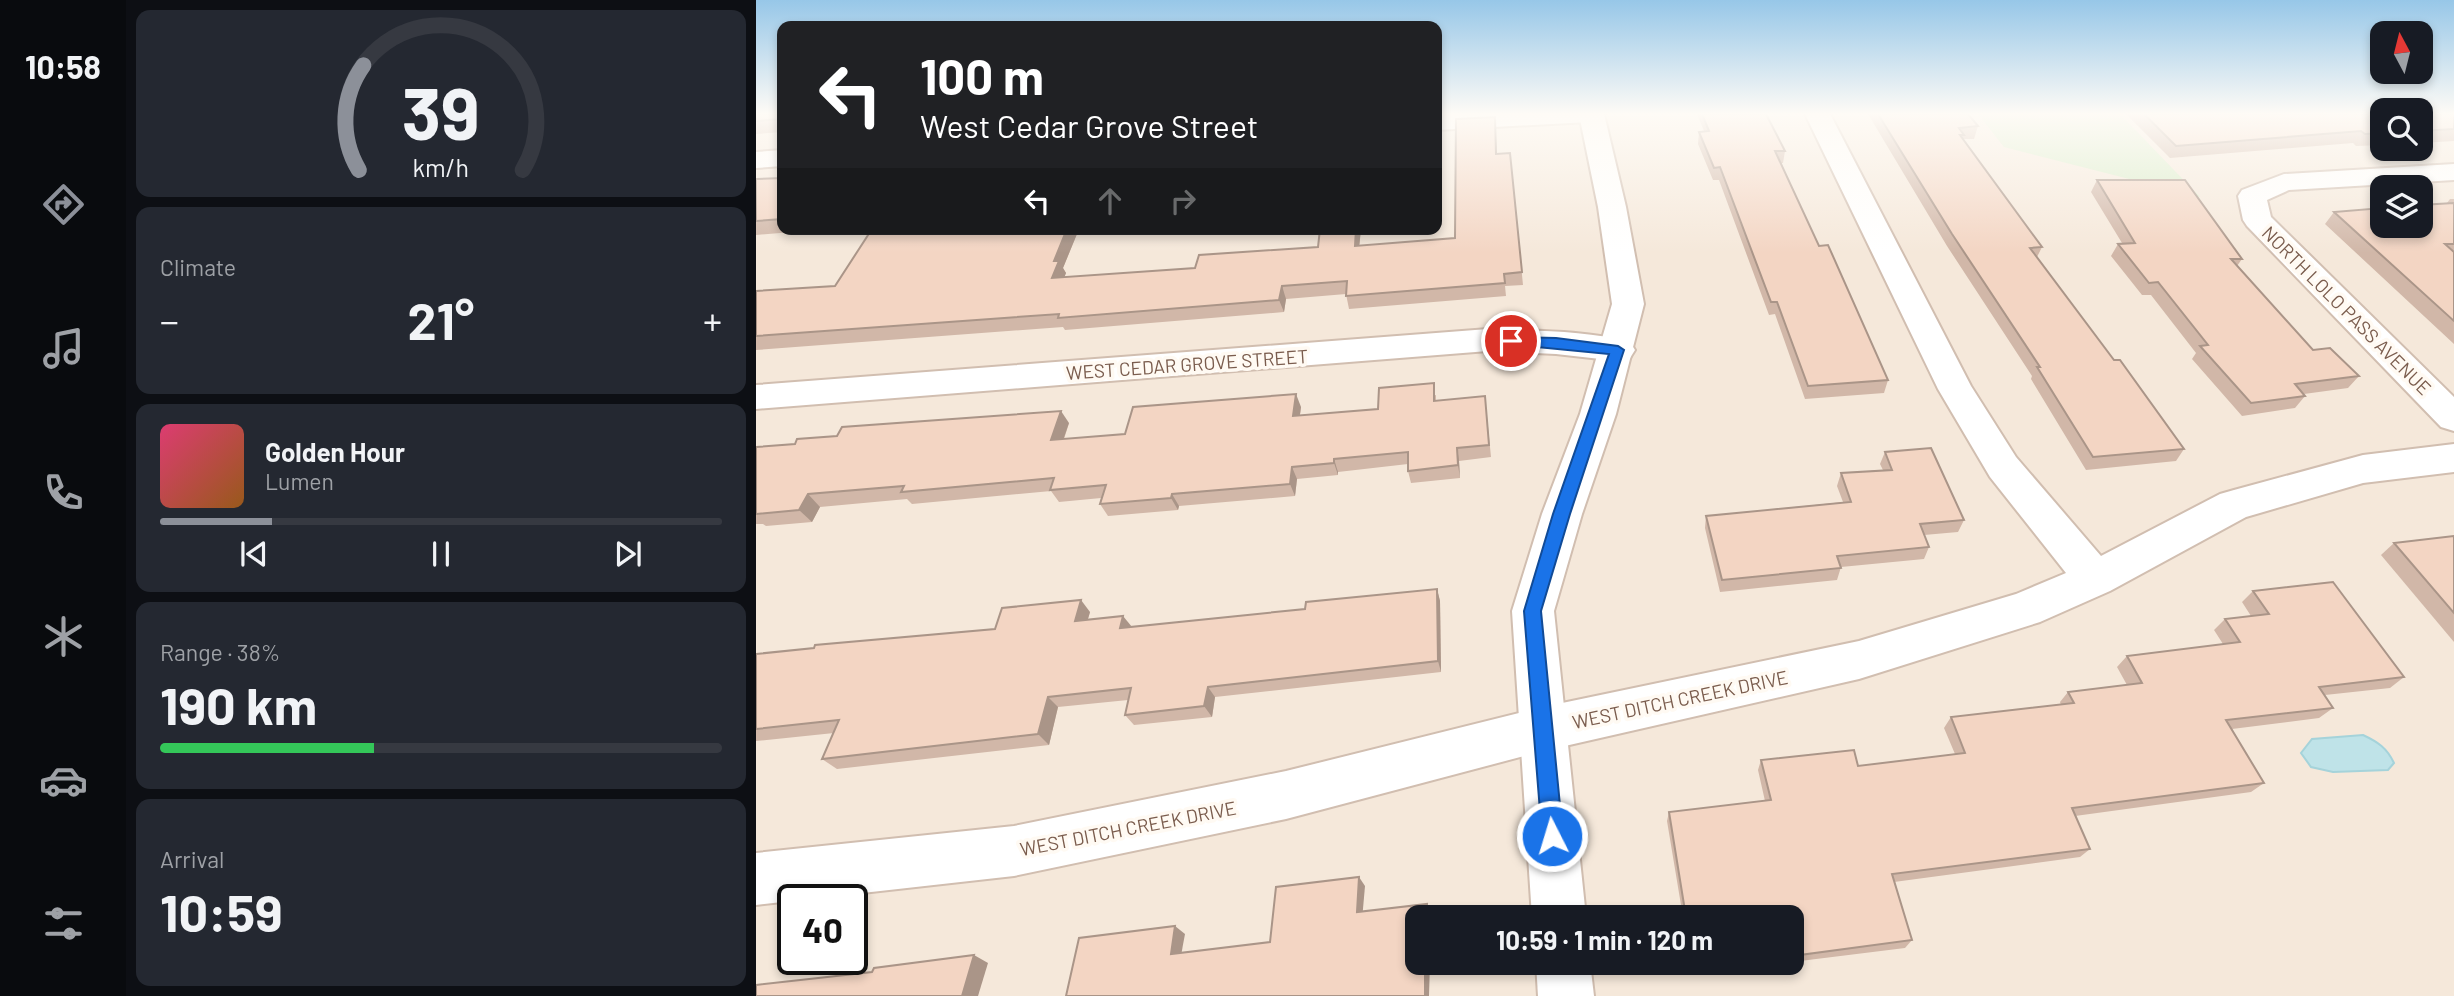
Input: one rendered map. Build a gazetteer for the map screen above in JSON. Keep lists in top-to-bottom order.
{
  "streets": {
    "street": ["NORTH LOLO PASS AVENUE", "WEST CEDAR GROVE STREET", "WEST DITCH CREEK DRIVE"]
  },
  "north": "top",
  "page": {
    "tabs": "10:58",
    "turn": ["100 m", "West Cedar Grove Street"],
    "tile": [
      "Climate",
      ["Range · 38%", "190 km"],
      ["Arrival", "10:59"]
    ],
    "heat": ["−", "21°", "+"],
    "song": ["Golden Hour", "Lumen"],
    "limit": "40",
    "trip": "10:59 · 1 min · 120 m",
    "gauge": ["39", "km/h"]
  }
}
